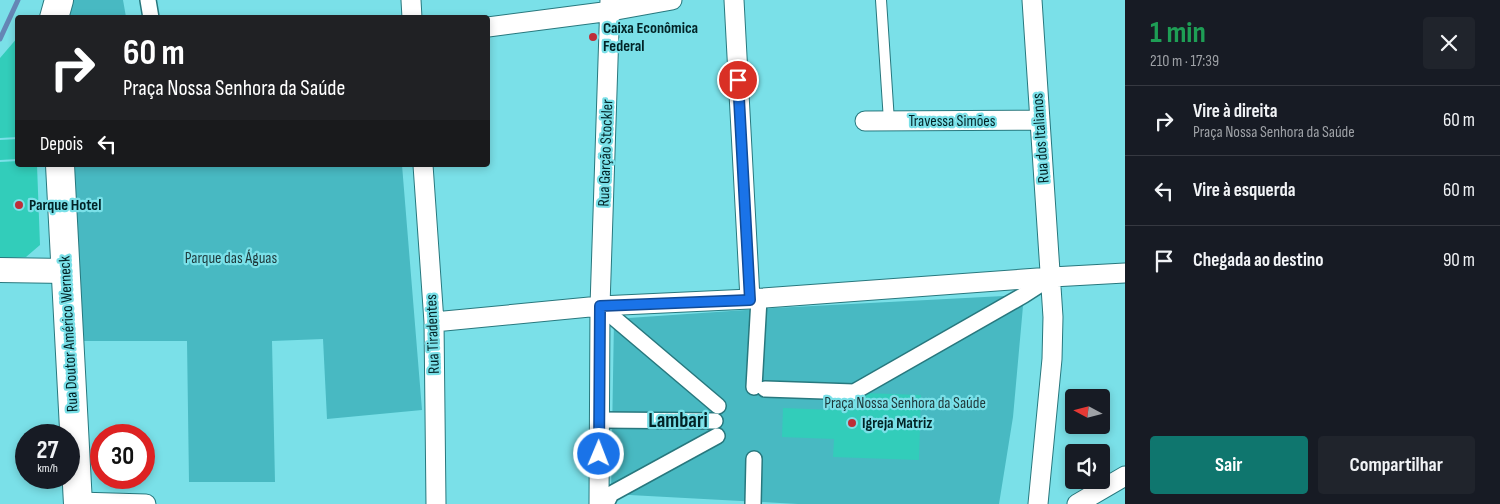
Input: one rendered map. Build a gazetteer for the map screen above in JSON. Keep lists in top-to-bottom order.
{
  "streets": {
    "main road": ["Rua Doutor Américo Werneck"],
    "street": [
      "Travessa Simões",
      "Rua dos Italianos",
      "Rua Garção Stockler",
      "Rua Tiradentes"
    ]
  },
  "crossings": [
    ["Travessa Simões", "Rua dos Italianos"]
  ],
  "districts": ["Lambari"],
  "parks": ["Parque das Águas", "Praça Nossa Senhora da Saúde"],
  "places": ["Caixa Econômica Federal", "Parque Hotel", "Igreja Matriz"],
  "north": "left",
  "page": {
    "heading": ["1 min", "210 m · 17:39"],
    "turn": ["60 m", "Praça Nossa Senhora da Saúde"],
    "list": [
      {
        "name": "Vire à direita",
        "note": "Praça Nossa Senhora da Saúde",
        "value": "60 m"
      },
      {
        "name": "Vire à esquerda",
        "value": "60 m"
      },
      {
        "name": "Chegada ao destino",
        "value": "90 m"
      }
    ],
    "then": "Depois",
    "speed": "27 km/h",
    "limit": "30",
    "buttons": ["Sair", "Compartilhar"]
  }
}
